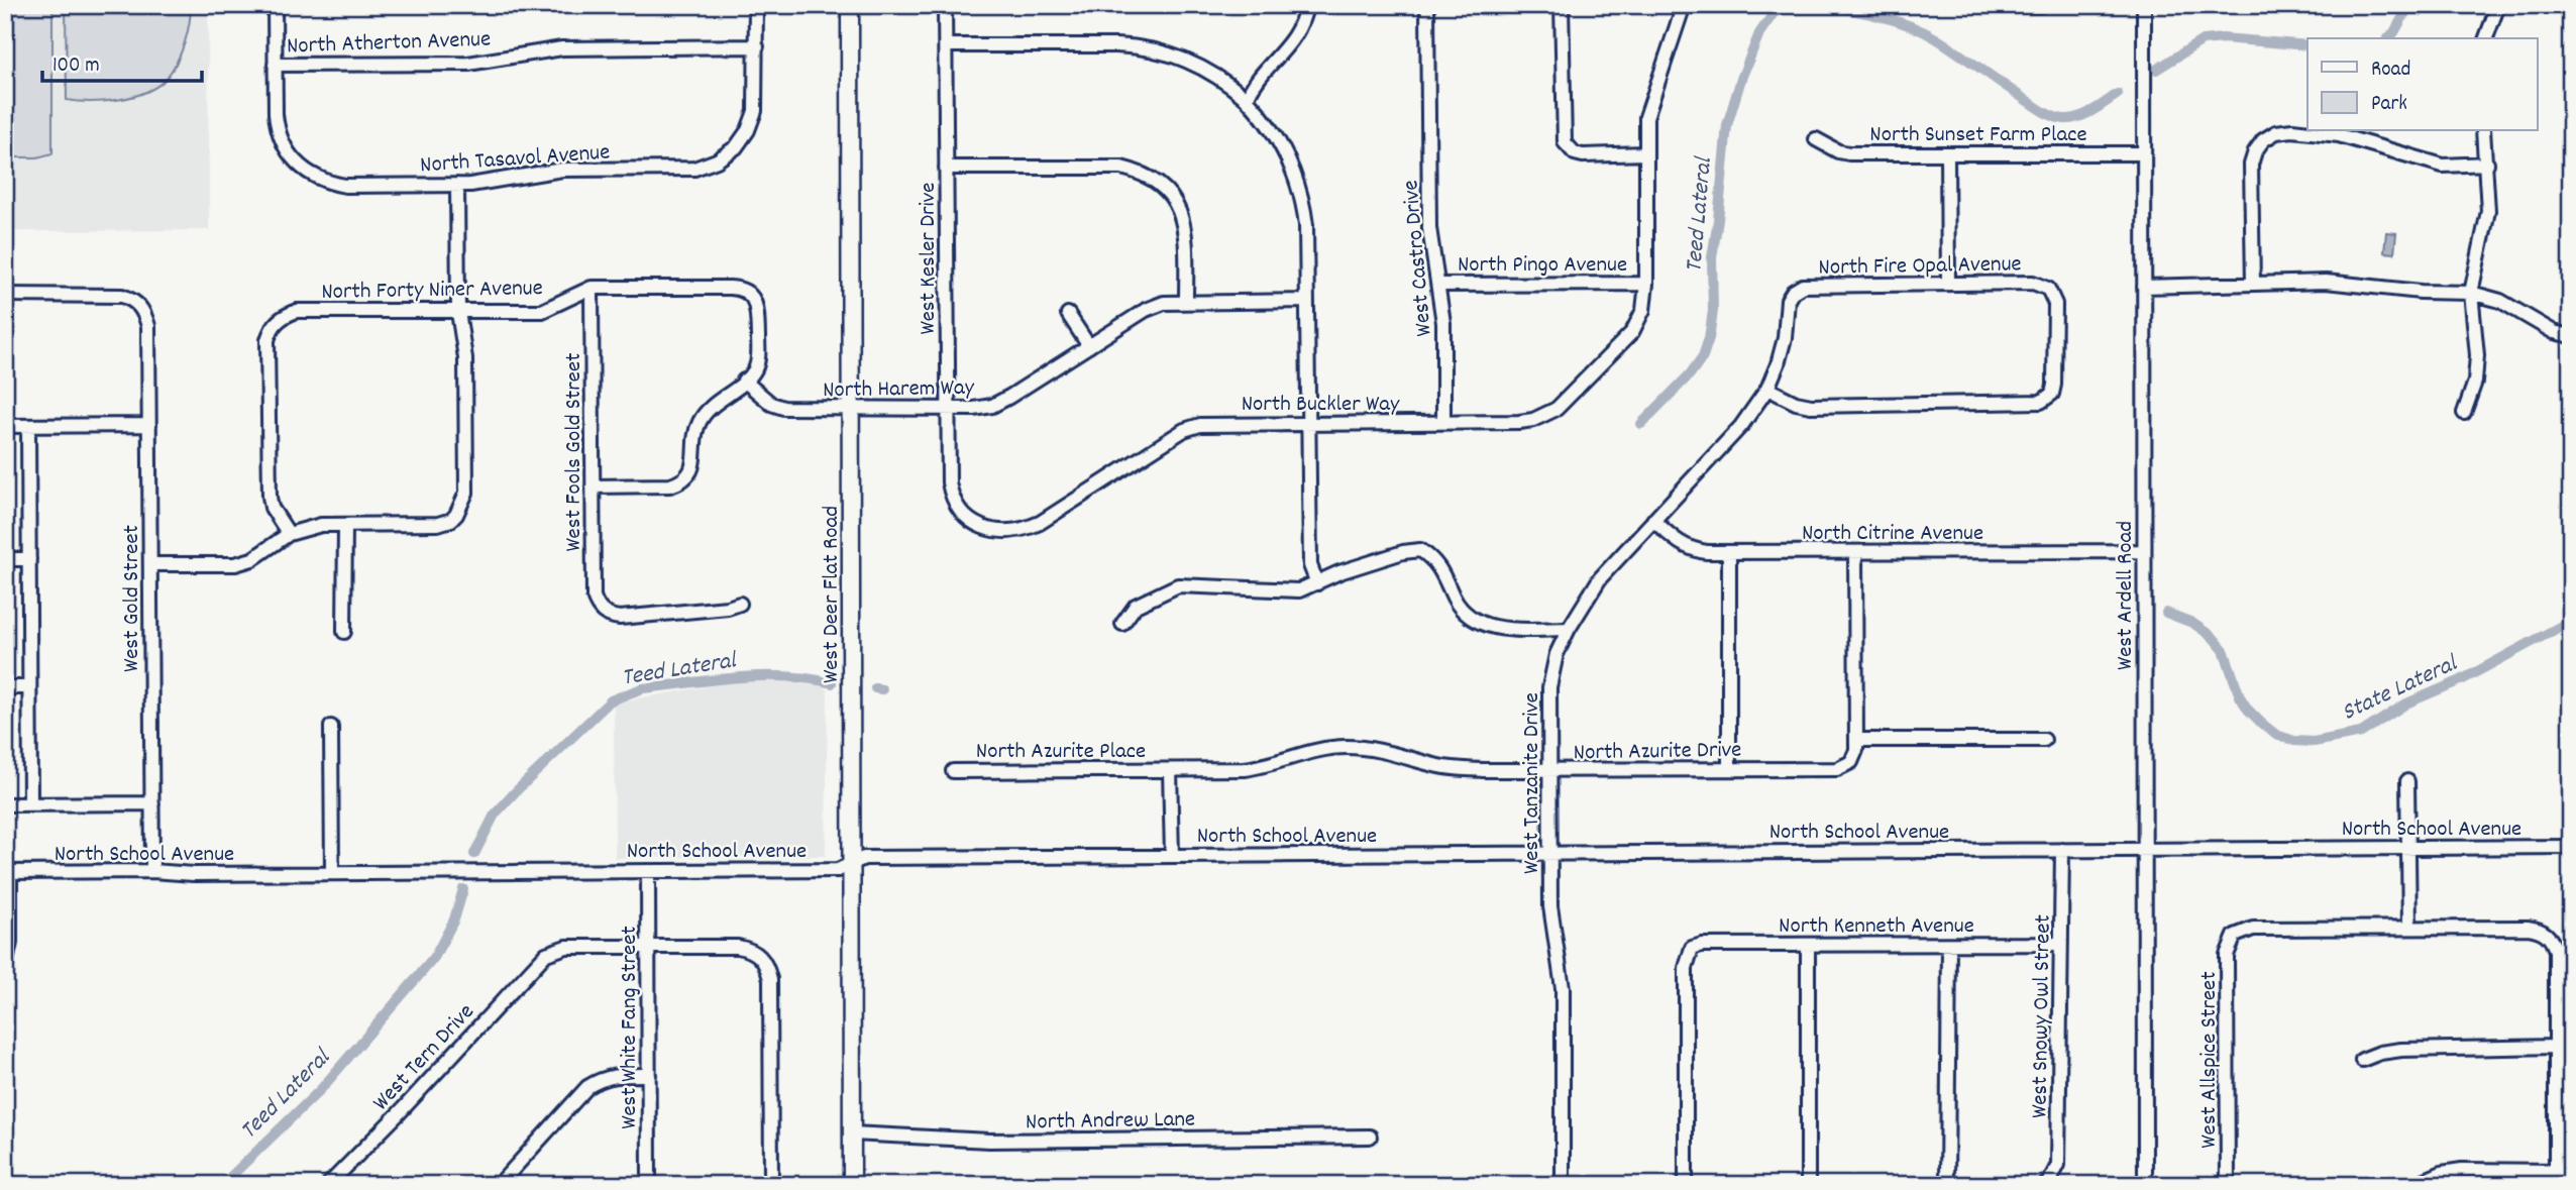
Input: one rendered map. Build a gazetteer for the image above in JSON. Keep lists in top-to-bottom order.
{
  "streets": {
    "main road": ["West Deer Flat Road"],
    "street": [
      "North Atherton Avenue",
      "North Sunset Farm Place",
      "North Tasavol Avenue",
      "West Kesler Drive",
      "West Castro Drive",
      "North Pingo Avenue",
      "North Fire Opal Avenue",
      "North Forty Niner Avenue",
      "North Harem Way",
      "North Buckler Way",
      "West Fools Gold Street",
      "North Citrine Avenue",
      "West Ardell Road",
      "West Gold Street",
      "North Azurite Place",
      "North Azurite Drive",
      "West Tanzanite Drive",
      "North School Avenue",
      "North Kenneth Avenue",
      "West Snowy Owl Street",
      "West White Fang Street",
      "West Tern Drive",
      "West Allspice Street",
      "North Andrew Lane"
    ]
  },
  "crossings": [
    ["North Atherton Avenue", "North Tasavol Avenue"],
    ["North Sunset Farm Place", "West Ardell Road"],
    ["West Kesler Drive", "North Harem Way"],
    ["West Kesler Drive", "North Buckler Way"],
    ["West Castro Drive", "North Pingo Avenue"],
    ["West Castro Drive", "North Buckler Way"],
    ["North Pingo Avenue", "North Buckler Way"],
    ["North Fire Opal Avenue", "West Tanzanite Drive"],
    ["North Forty Niner Avenue", "North Harem Way"],
    ["North Forty Niner Avenue", "West Fools Gold Street"],
    ["North Harem Way", "West Deer Flat Road"],
    ["North Citrine Avenue", "West Ardell Road"],
    ["North Citrine Avenue", "West Tanzanite Drive"],
    ["West Deer Flat Road", "North School Avenue"],
    ["West Deer Flat Road", "North Andrew Lane"],
    ["West Ardell Road", "North School Avenue"],
    ["West Gold Street", "North School Avenue"],
    ["North Azurite Place", "North Azurite Drive"],
    ["North Azurite Drive", "West Tanzanite Drive"],
    ["West Tanzanite Drive", "North School Avenue"],
    ["North School Avenue", "West Snowy Owl Street"],
    ["North School Avenue", "West White Fang Street"],
    ["North Kenneth Avenue", "West Snowy Owl Street"],
    ["West White Fang Street", "West Tern Drive"]
  ],
  "water": ["Teed Lateral", "State Lateral"],
  "legend": ["Road", "Park"],
  "scale_bar": "100 m"
}
